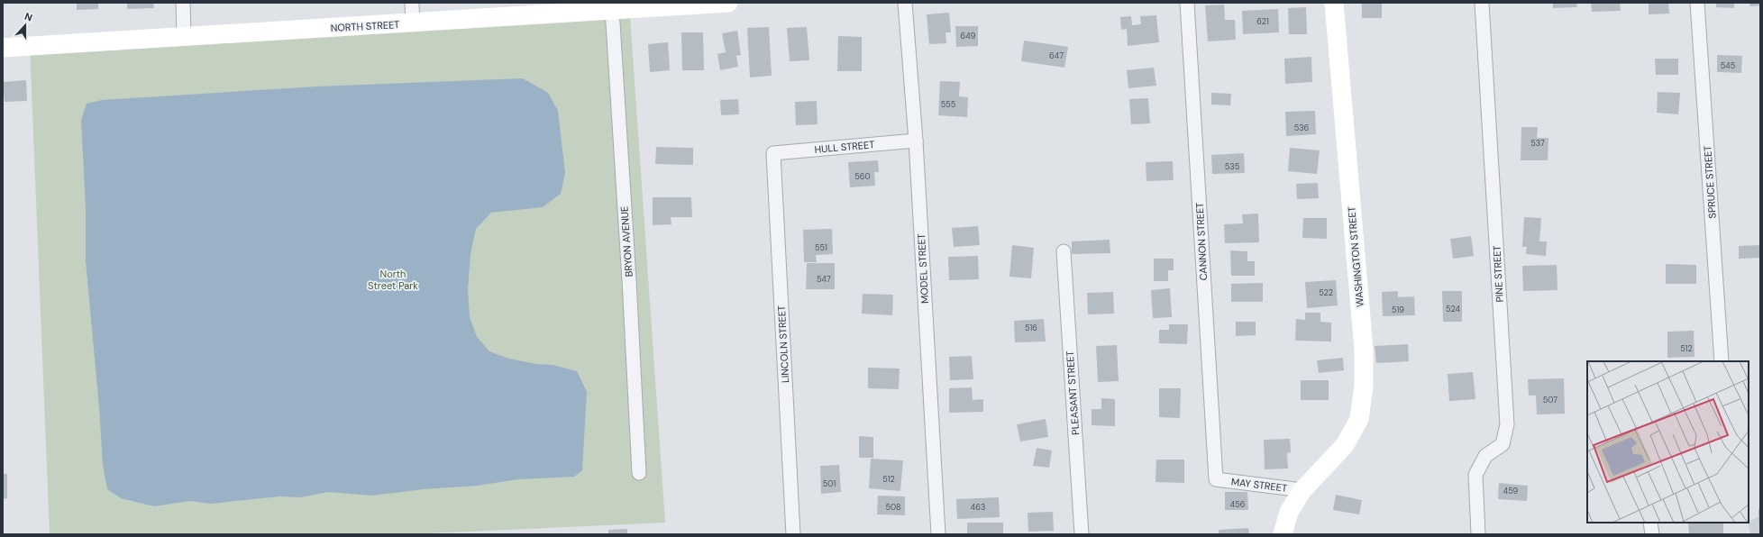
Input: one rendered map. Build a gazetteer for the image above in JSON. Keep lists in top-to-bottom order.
{
  "streets": {
    "street": [
      "NORTH STREET",
      "HULL STREET",
      "SPRUCE STREET",
      "BRYON AVENUE",
      "CANNON STREET",
      "WASHINGTON STREET",
      "MODEL STREET",
      "PINE STREET",
      "LINCOLN STREET",
      "PLEASANT STREET",
      "MAY STREET"
    ]
  },
  "crossings": [
    ["NORTH STREET", "BRYON AVENUE"],
    ["HULL STREET", "MODEL STREET"],
    ["HULL STREET", "LINCOLN STREET"],
    ["CANNON STREET", "MAY STREET"],
    ["WASHINGTON STREET", "MAY STREET"]
  ],
  "parks": ["North Street Park"],
  "house_numbers": [
    "621",
    "649",
    "647",
    "545",
    "555",
    "536",
    "537",
    "535",
    "560",
    "551",
    "547",
    "522",
    "524",
    "519",
    "516",
    "512",
    "507",
    "512",
    "501",
    "459",
    "456",
    "508",
    "463"
  ],
  "north": "top"
}
